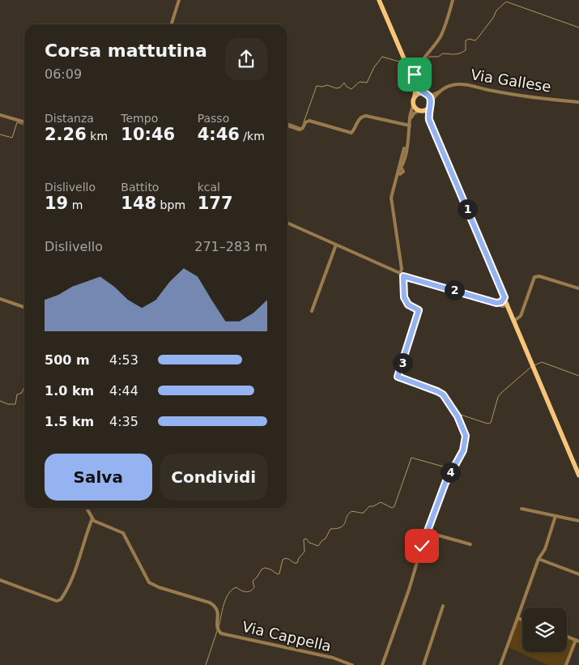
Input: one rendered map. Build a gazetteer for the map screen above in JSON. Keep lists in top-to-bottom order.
{
  "streets": {
    "street": ["Via Gallese", "Via Cappella"]
  },
  "page": {
    "heading": ["Corsa mattutina", "06:09"],
    "stats": [
      ["Distanza", "2.26 km"],
      ["Tempo", "10:46"],
      ["Passo", "4:46 /km"],
      ["Dislivello", "19 m"],
      ["Battito", "148 bpm"],
      ["kcal", "177"]
    ],
    "pins": [
      "1",
      "2",
      "3",
      "4"
    ],
    "chart": ["Dislivello", "271–283 m"],
    "list": [
      {
        "name": "500 m",
        "note": "4:53"
      },
      {
        "name": "1.0 km",
        "note": "4:44"
      },
      {
        "name": "1.5 km",
        "note": "4:35"
      }
    ],
    "buttons": ["Salva", "Condividi"]
  }
}
